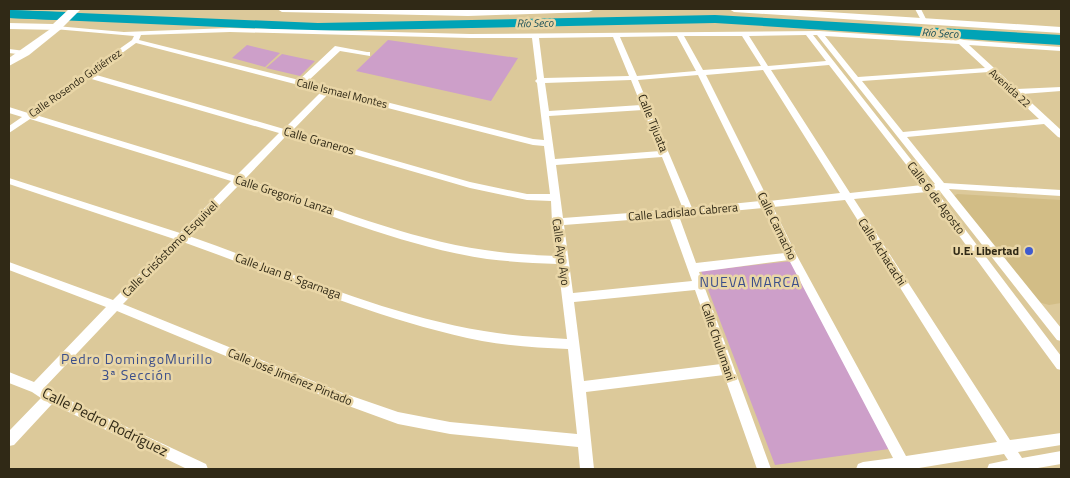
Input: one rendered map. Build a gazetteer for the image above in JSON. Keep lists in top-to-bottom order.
{
  "streets": {
    "street": [
      "Calle Rosendo Gutiérrez",
      "Avenida 22",
      "Calle Ismael Montes",
      "Calle Tijuata",
      "Calle Graneros",
      "Calle Gregorio Lanza",
      "Calle 6 de Agosto",
      "Calle Ladislao Cabrera",
      "Calle Camacho",
      "Calle Crisóstomo Esquivel",
      "Calle Ayo Ayo",
      "Calle Achacachi",
      "Calle Juan B. Sgarnaga",
      "Calle Chulumani",
      "Calle José Jiménez Pintado",
      "Calle Pedro Rodríguez"
    ]
  },
  "crossings": [
    ["Calle Rosendo Gutiérrez", "Calle Ismael Montes"],
    ["Calle Rosendo Gutiérrez", "Calle Graneros"],
    ["Calle Rosendo Gutiérrez", "Calle Gregorio Lanza"],
    ["Calle Ismael Montes", "Calle Crisóstomo Esquivel"],
    ["Calle Ismael Montes", "Calle Ayo Ayo"],
    ["Calle Tijuata", "Calle Ladislao Cabrera"],
    ["Calle Graneros", "Calle Crisóstomo Esquivel"],
    ["Calle Graneros", "Calle Ayo Ayo"],
    ["Calle Gregorio Lanza", "Calle Crisóstomo Esquivel"],
    ["Calle Gregorio Lanza", "Calle Ayo Ayo"],
    ["Calle 6 de Agosto", "Calle Ladislao Cabrera"],
    ["Calle Ladislao Cabrera", "Calle Camacho"],
    ["Calle Ladislao Cabrera", "Calle Ayo Ayo"],
    ["Calle Ladislao Cabrera", "Calle Achacachi"],
    ["Calle Ladislao Cabrera", "Calle Chulumani"],
    ["Calle Crisóstomo Esquivel", "Calle Juan B. Sgarnaga"],
    ["Calle Crisóstomo Esquivel", "Calle José Jiménez Pintado"],
    ["Calle Crisóstomo Esquivel", "Calle Pedro Rodríguez"],
    ["Calle Ayo Ayo", "Calle Juan B. Sgarnaga"],
    ["Calle Ayo Ayo", "Calle José Jiménez Pintado"]
  ],
  "districts": ["NUEVA MARCA", "Pedro DomingoMurillo 3ª Sección"],
  "water": ["Río Seco"],
  "places": ["U.E. Libertad"]
}
